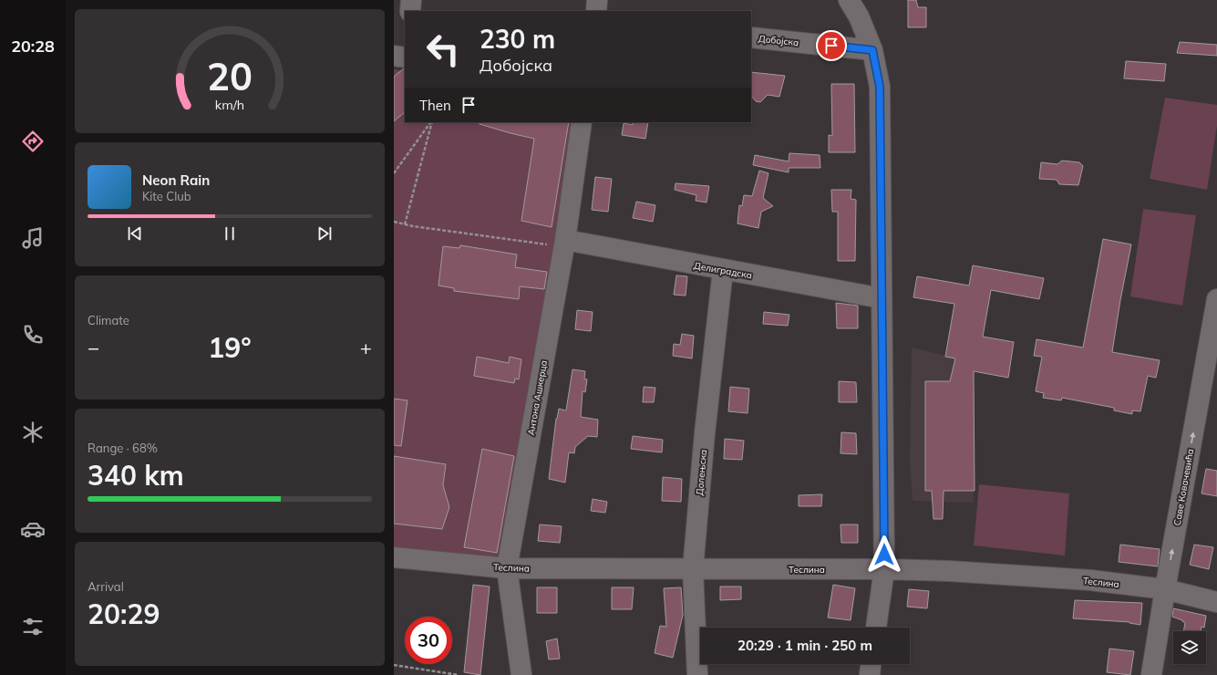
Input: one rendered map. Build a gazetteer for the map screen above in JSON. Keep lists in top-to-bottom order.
{
  "streets": {
    "street": [
      "Добојска",
      "Делиградска",
      "Антона Ашкерца",
      "Долењска",
      "Саве Ковачевића",
      "Теслина"
    ]
  },
  "crossings": [
    ["Делиградска", "Антона Ашкерца"],
    ["Делиградска", "Долењска"],
    ["Антона Ашкерца", "Теслина"],
    ["Долењска", "Теслина"],
    ["Саве Ковачевића", "Теслина"]
  ],
  "one_way": ["Саве Ковачевића"],
  "page": {
    "tabs": "20:28",
    "turn": ["230 m", "Добојска"],
    "then": "Then",
    "song": ["Neon Rain", "Kite Club"],
    "tile": [
      "Climate",
      ["Range · 68%", "340 km"],
      ["Arrival", "20:29"]
    ],
    "heat": ["−", "19°", "+"],
    "limit": "30",
    "trip": "20:29 · 1 min · 250 m",
    "gauge": ["20", "km/h"]
  }
}
